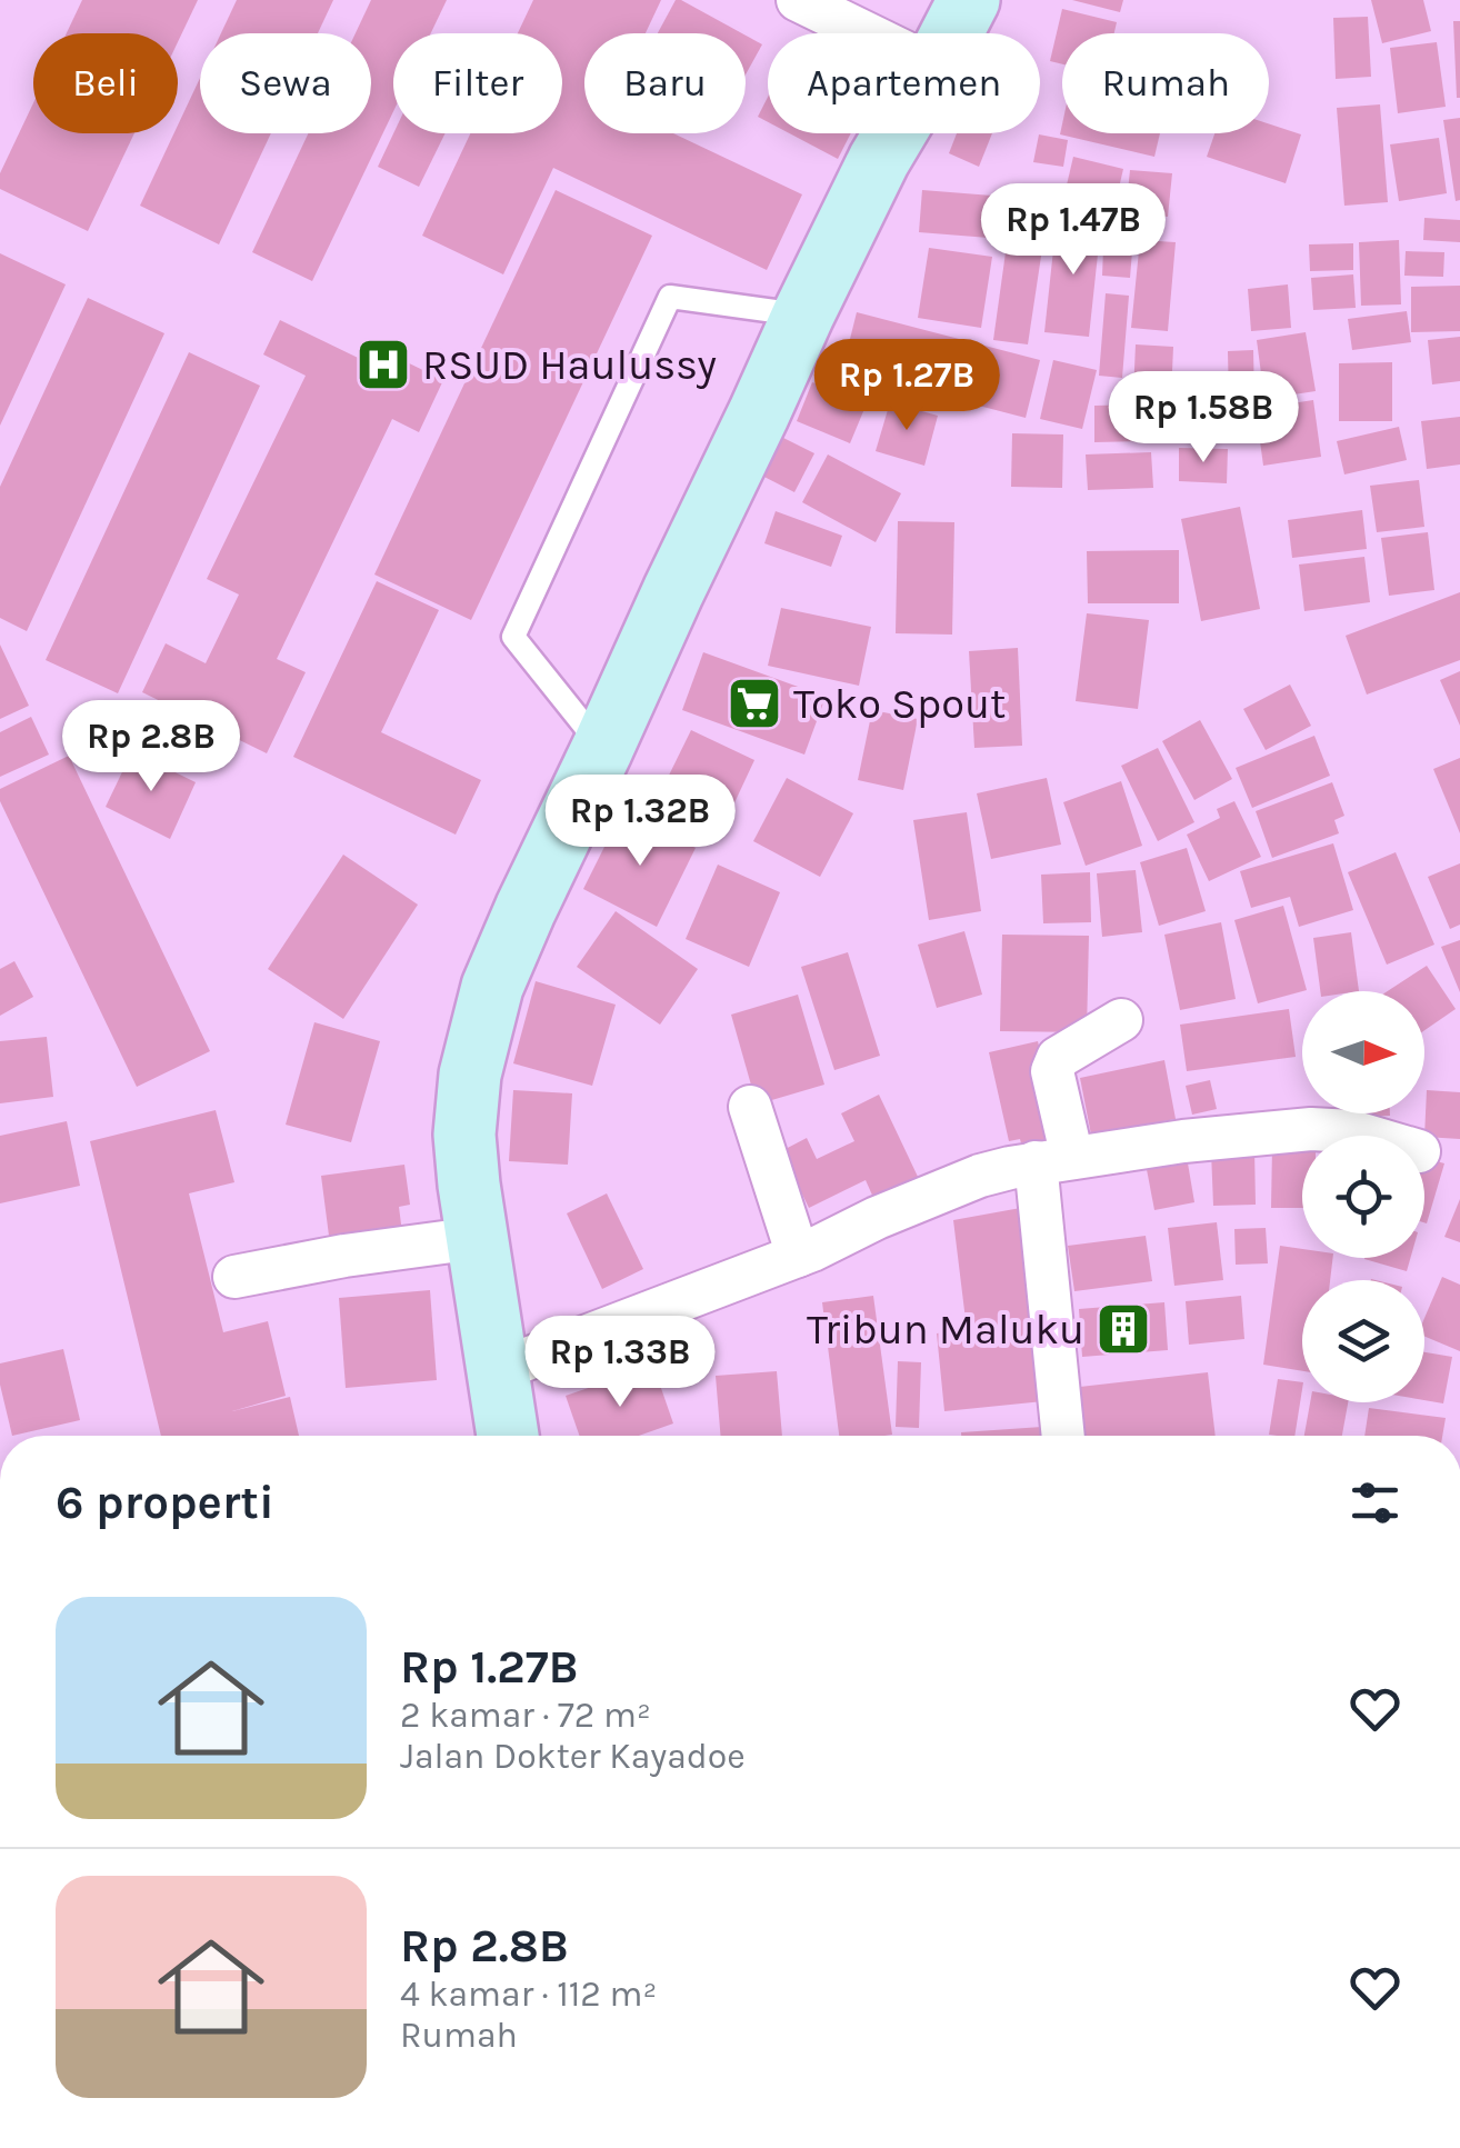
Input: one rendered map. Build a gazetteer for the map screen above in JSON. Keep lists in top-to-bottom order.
{
  "places": {
    "hospital": ["RSUD Haulussy"],
    "supermarket": ["Toko Spout"],
    "building": ["Tribun Maluku"]
  },
  "north": "right",
  "page": {
    "chip": [
      "Beli",
      "Sewa",
      "Filter",
      "Baru",
      "Apartemen",
      "Rumah"
    ],
    "price": [
      "Rp 1.47B",
      "Rp 1.27B",
      "Rp 1.58B",
      "Rp 2.8B",
      "Rp 1.32B",
      "Rp 1.33B"
    ],
    "heading": "6 properti",
    "list": [
      {
        "name": "Rp 1.27B",
        "note": "2 kamar · 72 m² · Jalan Dokter Kayadoe"
      },
      {
        "name": "Rp 2.8B",
        "note": "4 kamar · 112 m² · Rumah"
      }
    ]
  }
}
